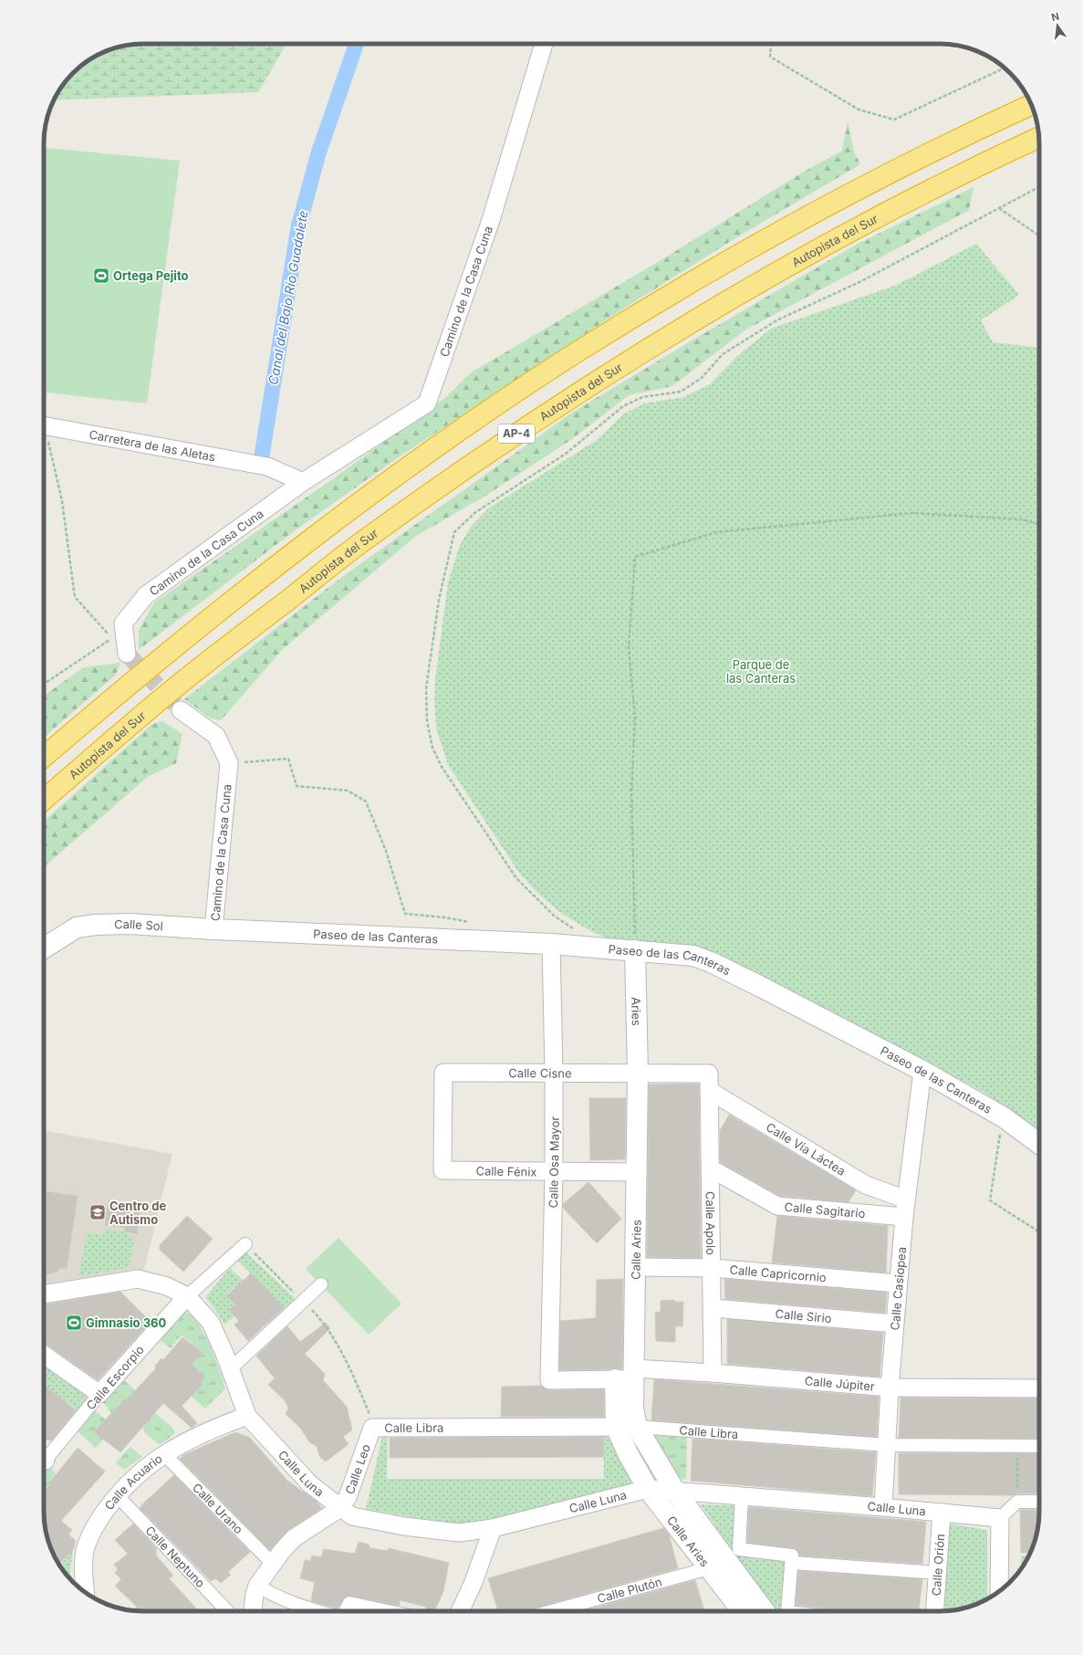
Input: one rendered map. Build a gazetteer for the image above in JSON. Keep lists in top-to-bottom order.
{
  "streets": {
    "highway": ["Autopista del Sur", "AP-4"],
    "street": [
      "Camino de la Casa Cuna",
      "Carretera de las Aletas",
      "Calle Sol",
      "Paseo de las Canteras",
      "Aries",
      "Calle Cisne",
      "Calle Vía Láctea",
      "Calle Osa Mayor",
      "Calle Fénix",
      "Calle Sagitario",
      "Calle Apolo",
      "Calle Aries",
      "Calle Capricornio",
      "Calle Casiopea",
      "Calle Sirio",
      "Calle Escorpio",
      "Calle Júpiter",
      "Calle Libra",
      "Calle Leo",
      "Calle Luna",
      "Calle Acuario",
      "Calle Urano",
      "Calle Neptuno",
      "Calle Orión",
      "Calle Plutón"
    ]
  },
  "crossings": [
    ["Camino de la Casa Cuna", "Carretera de las Aletas"],
    ["Camino de la Casa Cuna", "Calle Sol"],
    ["Calle Sol", "Paseo de las Canteras"],
    ["Paseo de las Canteras", "Aries"],
    ["Paseo de las Canteras", "Calle Osa Mayor"],
    ["Paseo de las Canteras", "Calle Casiopea"],
    ["Aries", "Calle Cisne"],
    ["Aries", "Calle Aries"],
    ["Calle Cisne", "Calle Osa Mayor"],
    ["Calle Cisne", "Calle Fénix"],
    ["Calle Cisne", "Calle Apolo"],
    ["Calle Cisne", "Calle Aries"],
    ["Calle Vía Láctea", "Calle Apolo"],
    ["Calle Vía Láctea", "Calle Casiopea"],
    ["Calle Osa Mayor", "Calle Fénix"],
    ["Calle Osa Mayor", "Calle Júpiter"],
    ["Calle Fénix", "Calle Aries"],
    ["Calle Sagitario", "Calle Apolo"],
    ["Calle Sagitario", "Calle Casiopea"],
    ["Calle Apolo", "Calle Capricornio"],
    ["Calle Apolo", "Calle Sirio"],
    ["Calle Apolo", "Calle Júpiter"],
    ["Calle Aries", "Calle Capricornio"],
    ["Calle Aries", "Calle Júpiter"],
    ["Calle Aries", "Calle Libra"],
    ["Calle Aries", "Calle Luna"],
    ["Calle Aries", "Calle Plutón"],
    ["Calle Capricornio", "Calle Casiopea"],
    ["Calle Casiopea", "Calle Sirio"],
    ["Calle Casiopea", "Calle Júpiter"],
    ["Calle Casiopea", "Calle Libra"],
    ["Calle Casiopea", "Calle Luna"],
    ["Calle Escorpio", "Calle Luna"],
    ["Calle Libra", "Calle Leo"],
    ["Calle Leo", "Calle Luna"],
    ["Calle Leo", "Calle Urano"],
    ["Calle Luna", "Calle Acuario"],
    ["Calle Luna", "Calle Orión"],
    ["Calle Acuario", "Calle Urano"],
    ["Calle Acuario", "Calle Neptuno"]
  ],
  "water": ["Canal del Bajo Río Guadalete"],
  "parks": ["Parque de las Canteras"],
  "places": {
    "sports": ["Ortega Pejito", "Gimnasio 360"],
    "school or university": ["Centro de Autismo"]
  },
  "north": "top"
}
